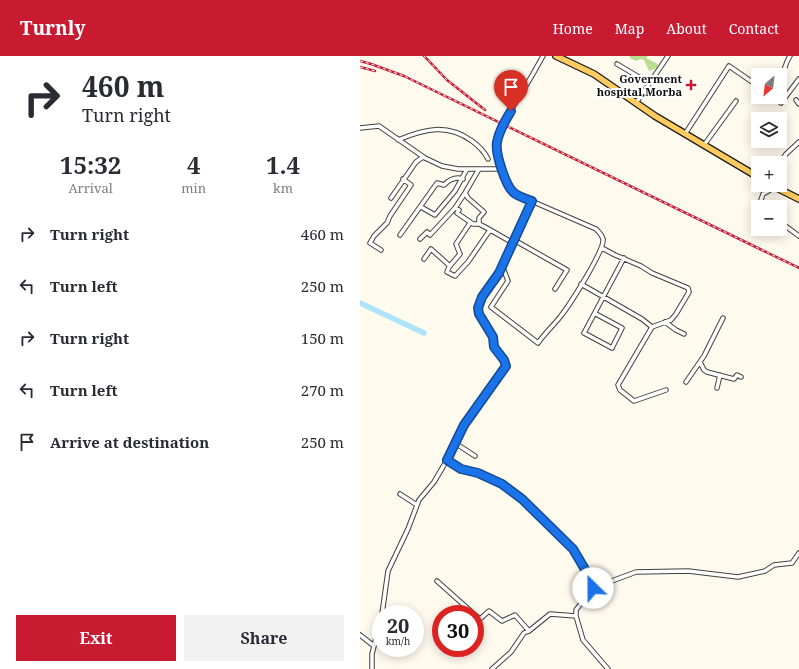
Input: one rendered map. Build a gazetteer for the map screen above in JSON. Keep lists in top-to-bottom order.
{
  "places": {
    "health": ["Goverment hospital,Morba"]
  },
  "north": "bottom left",
  "page": {
    "header": "Turnly",
    "nav": [
      "Home",
      "Map",
      "About",
      "Contact"
    ],
    "turn": ["460 m", "Turn right"],
    "map_buttons": ["+", "−"],
    "eta": [
      "15:32",
      "Arrival",
      "4",
      "min",
      "1.4",
      "km"
    ],
    "list": [
      {
        "name": "Turn right",
        "value": "460 m"
      },
      {
        "name": "Turn left",
        "value": "250 m"
      },
      {
        "name": "Turn right",
        "value": "150 m"
      },
      {
        "name": "Turn left",
        "value": "270 m"
      },
      {
        "name": "Arrive at destination",
        "value": "250 m"
      }
    ],
    "speed": "20 km/h",
    "limit": "30",
    "buttons": ["Exit", "Share"]
  }
}
